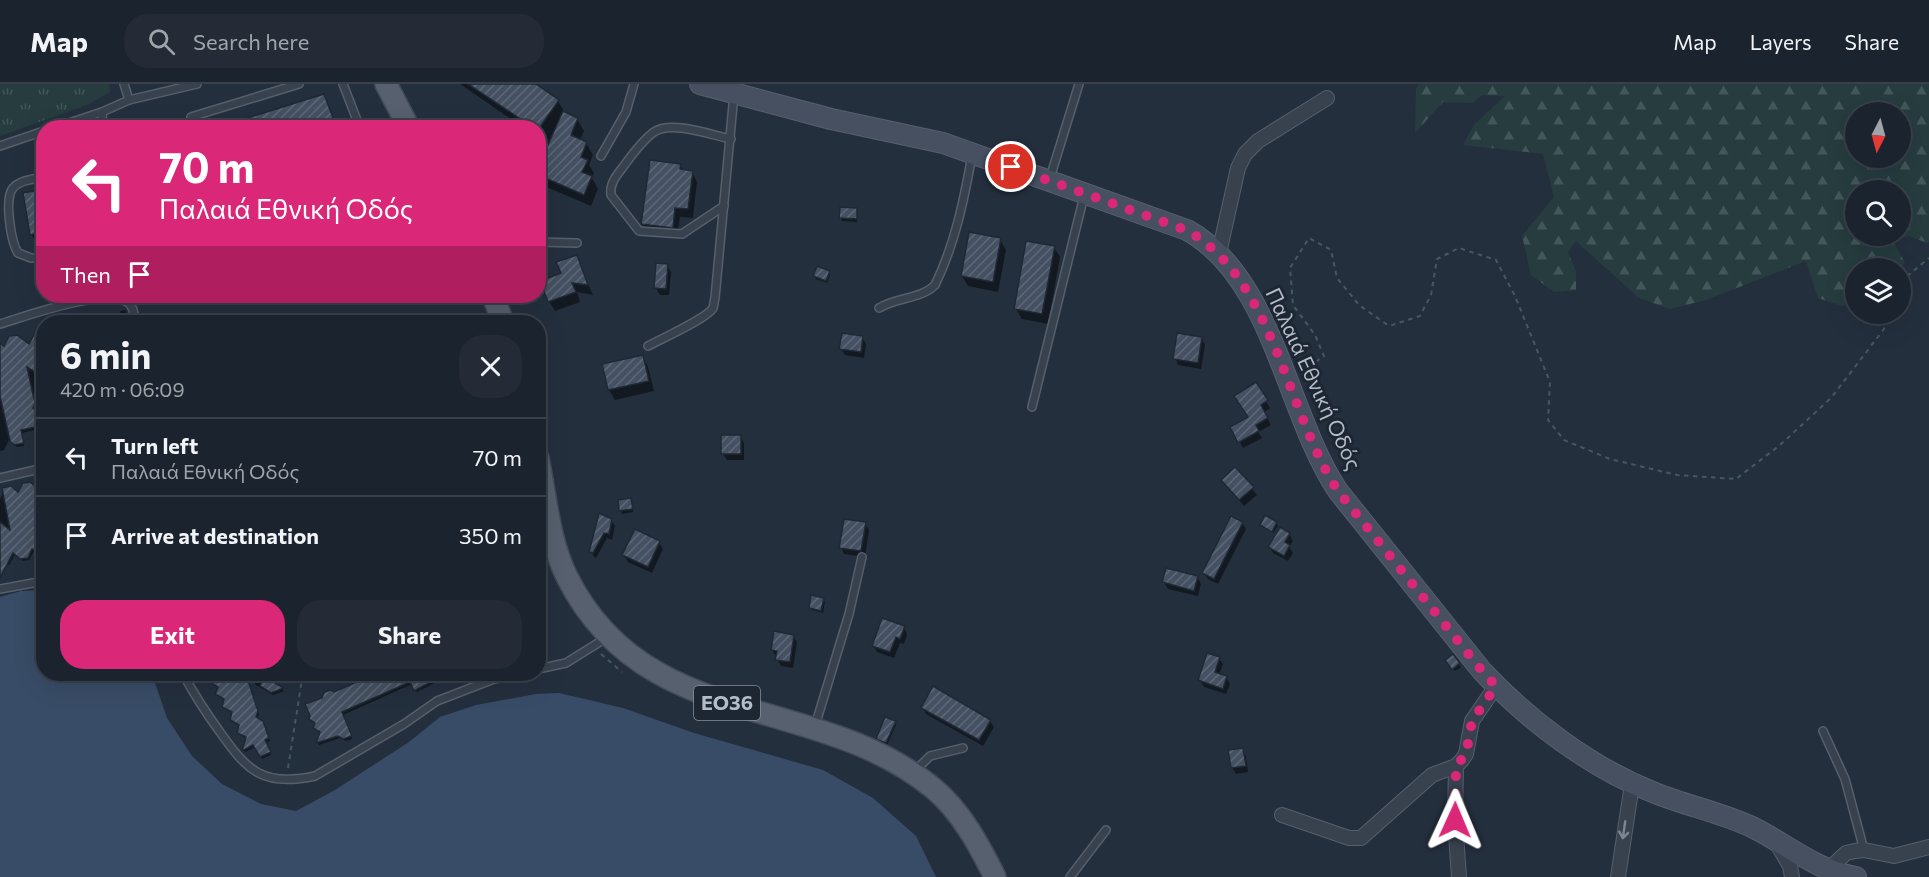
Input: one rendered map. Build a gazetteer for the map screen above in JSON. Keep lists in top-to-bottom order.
{
  "streets": {
    "main road": ["Παλαιά Εθνική Οδός", "ΕΟ36"]
  },
  "north": "bottom",
  "page": {
    "header": "Map",
    "search": "Search here",
    "nav": ["Map", "Layers", "Share"],
    "turn": ["70 m", "Παλαιά Εθνική Οδός"],
    "then": "Then",
    "heading": ["6 min", "420 m · 06:09"],
    "list": [
      {
        "name": "Turn left",
        "note": "Παλαιά Εθνική Οδός",
        "value": "70 m"
      },
      {
        "name": "Arrive at destination",
        "value": "350 m"
      }
    ],
    "buttons": ["Exit", "Share"]
  }
}
